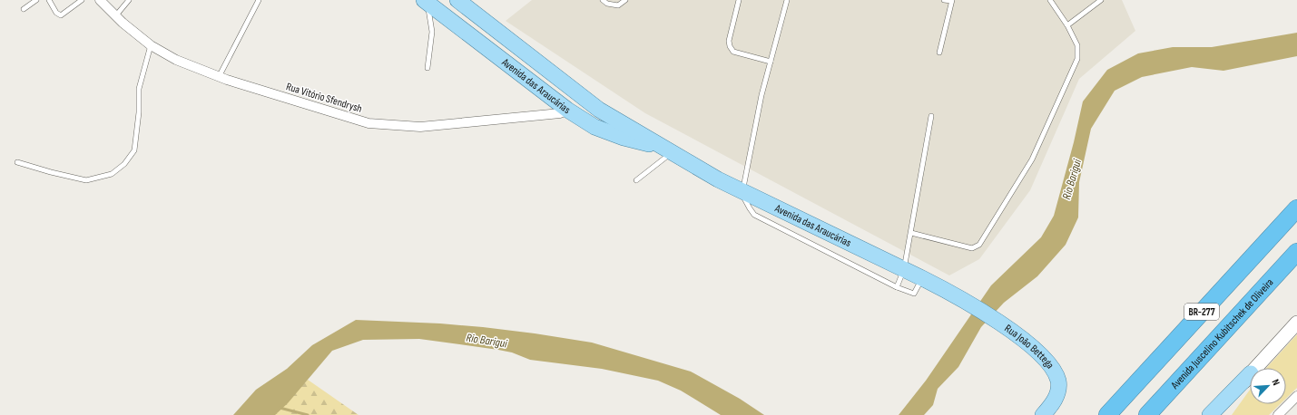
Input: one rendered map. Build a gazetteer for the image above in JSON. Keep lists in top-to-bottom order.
{
  "streets": {
    "highway": ["BR-277", "Avenida Juscelino Kubitschek de Oliveira"],
    "main road": ["Avenida das Araucárias", "Rua João Bettega"],
    "street": ["Rua Vitório Sfendrysh"]
  },
  "crossings": [
    ["Avenida das Araucárias", "Rua Vitório Sfendrysh"],
    ["Avenida das Araucárias", "Rua João Bettega"]
  ],
  "water": ["Rio Barigui"],
  "north": "top right"
}
